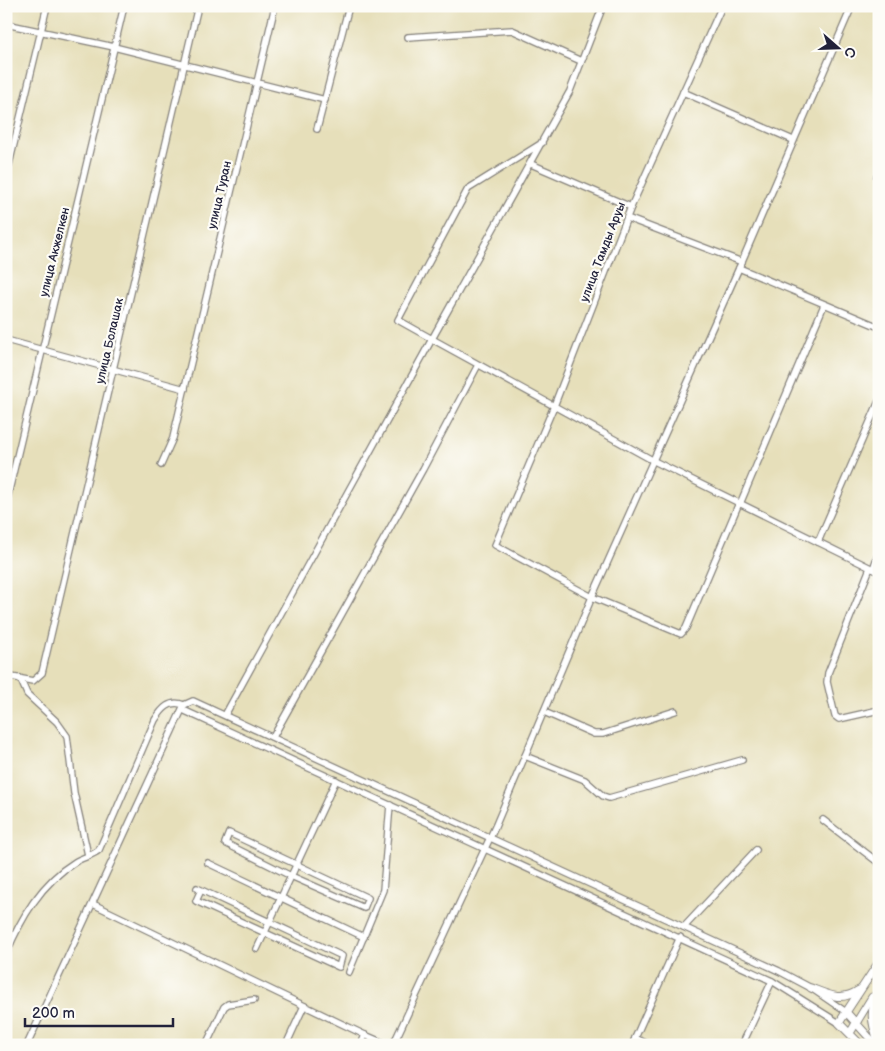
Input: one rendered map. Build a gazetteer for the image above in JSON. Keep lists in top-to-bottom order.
{
  "streets": {
    "street": [
      "улица Туран",
      "улица Акжелкен",
      "улица Тамды Аруы",
      "улица Болашак"
    ]
  },
  "scale_bar": "200 m",
  "north": "right"
}
